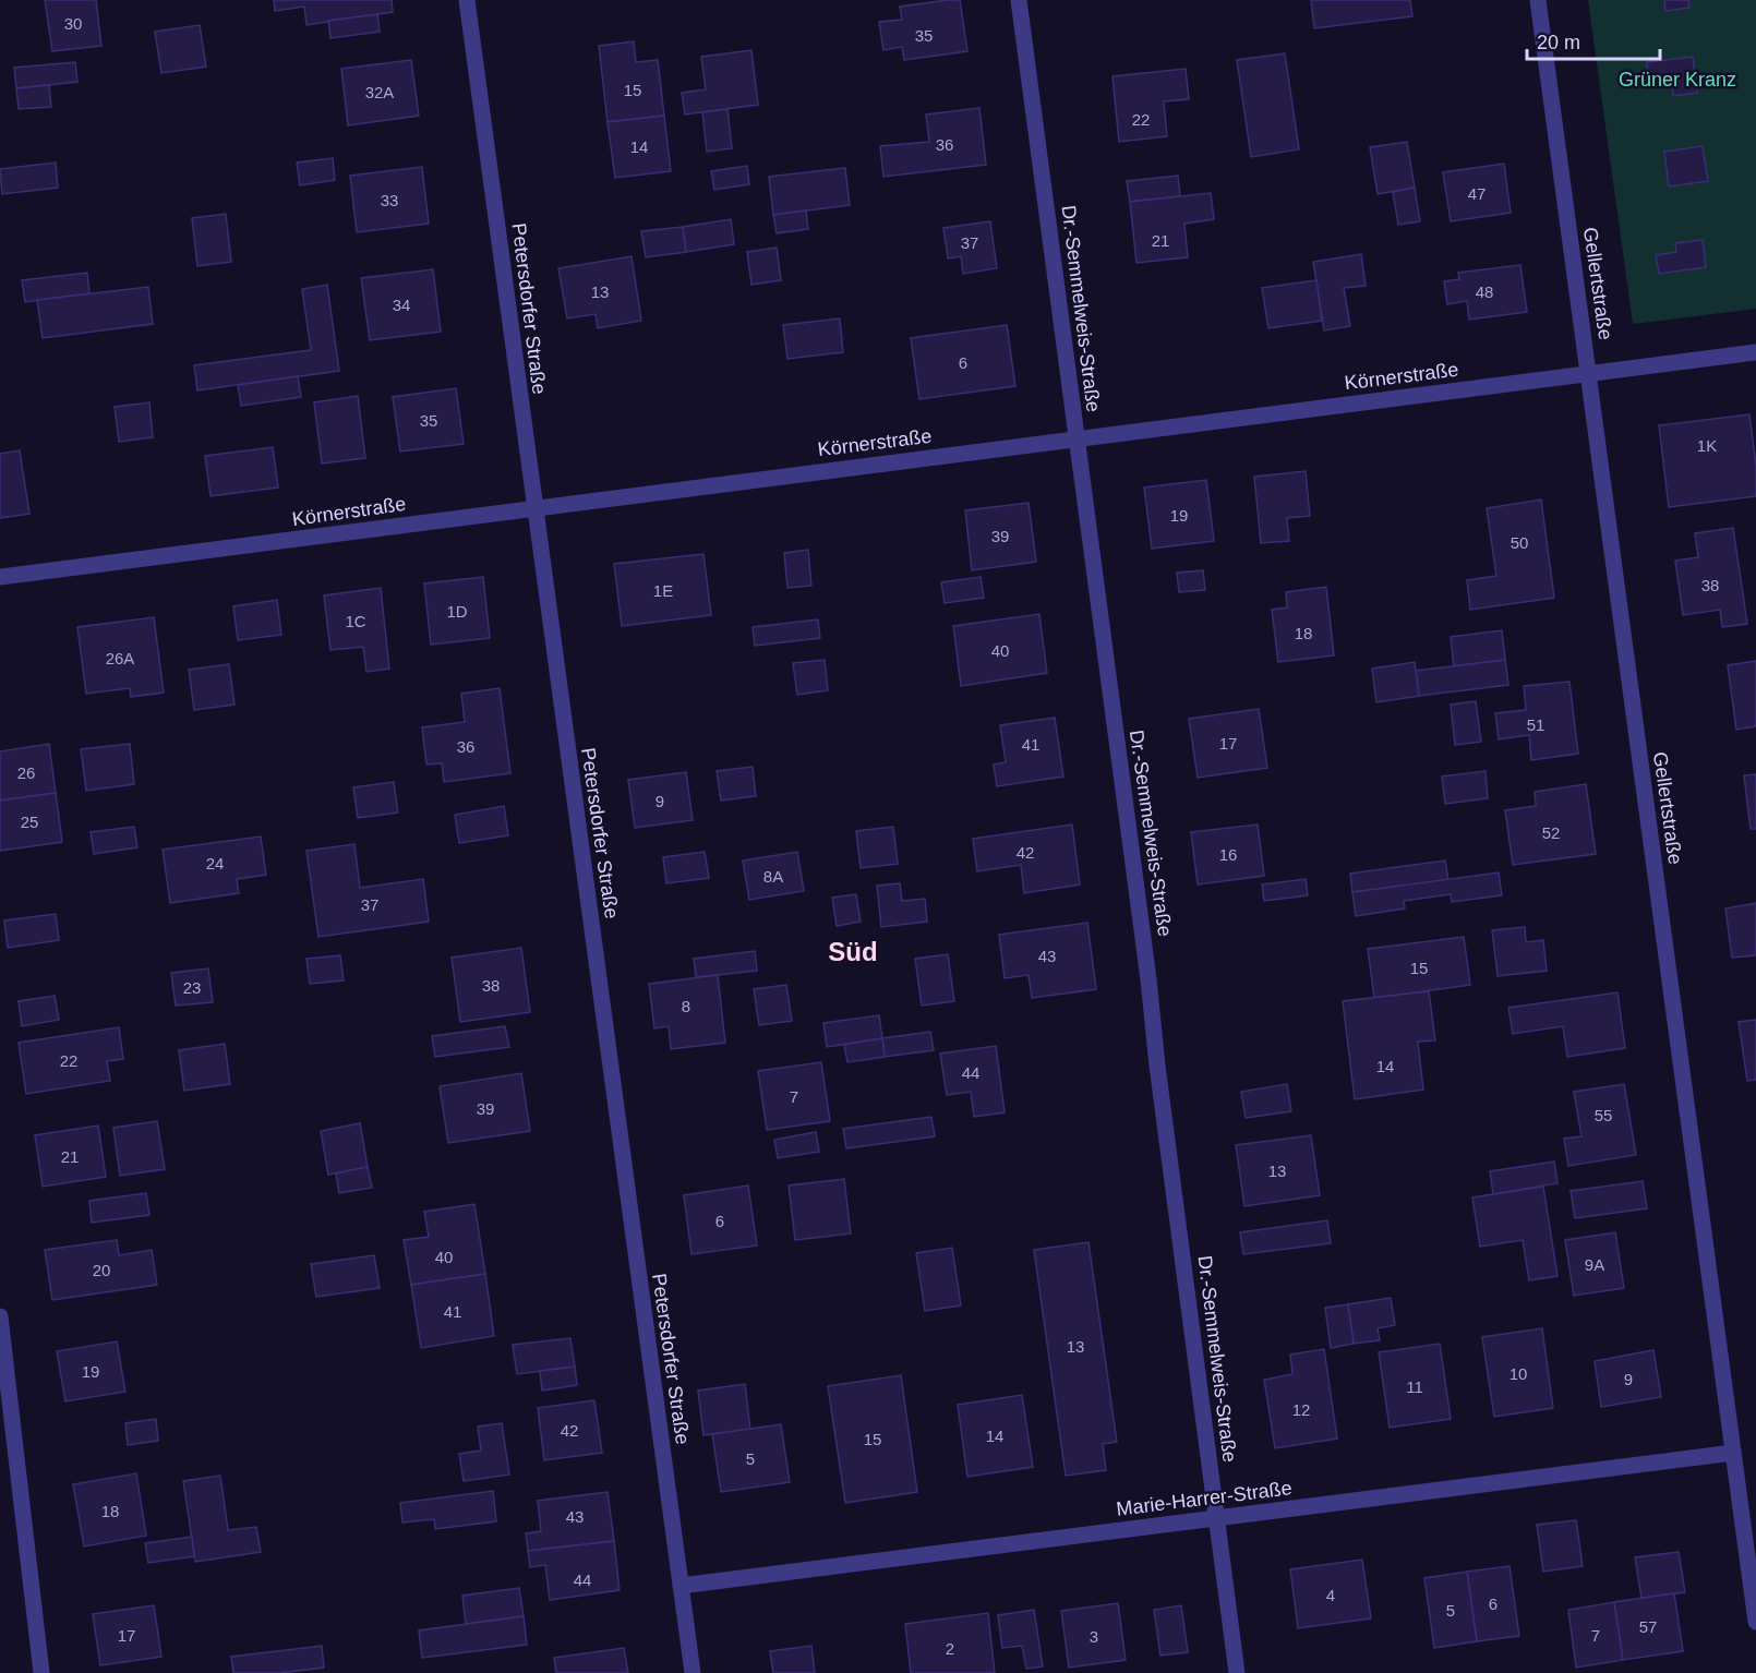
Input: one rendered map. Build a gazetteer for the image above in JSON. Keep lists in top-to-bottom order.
{
  "streets": {
    "street": [
      "Gellertstraße",
      "Petersdorfer Straße",
      "Dr.-Semmelweis-Straße",
      "Körnerstraße",
      "Marie-Harrer-Straße"
    ]
  },
  "crossings": [
    ["Gellertstraße", "Körnerstraße"],
    ["Gellertstraße", "Marie-Harrer-Straße"],
    ["Petersdorfer Straße", "Körnerstraße"],
    ["Petersdorfer Straße", "Marie-Harrer-Straße"],
    ["Dr.-Semmelweis-Straße", "Körnerstraße"],
    ["Dr.-Semmelweis-Straße", "Marie-Harrer-Straße"]
  ],
  "districts": ["Süd"],
  "parks": ["Grüner Kranz"],
  "house_numbers": [
    "30",
    "35",
    "15",
    "32A",
    "22",
    "36",
    "14",
    "47",
    "33",
    "21",
    "37",
    "13",
    "48",
    "34",
    "6",
    "35",
    "1K",
    "19",
    "39",
    "50",
    "38",
    "1E",
    "1D",
    "1C",
    "18",
    "40",
    "26A",
    "51",
    "17",
    "41",
    "36",
    "26",
    "9",
    "25",
    "52",
    "42",
    "16",
    "24",
    "8A",
    "37",
    "43",
    "15",
    "38",
    "23",
    "8",
    "22",
    "14",
    "44",
    "7",
    "39",
    "55",
    "21",
    "13",
    "6",
    "40",
    "9A",
    "20",
    "41",
    "13",
    "19",
    "10",
    "9",
    "11",
    "12",
    "42",
    "14",
    "15",
    "5",
    "18",
    "43",
    "44",
    "4",
    "6",
    "5",
    "57",
    "17",
    "7",
    "3",
    "2"
  ],
  "scale_bar": "20 m"
}
